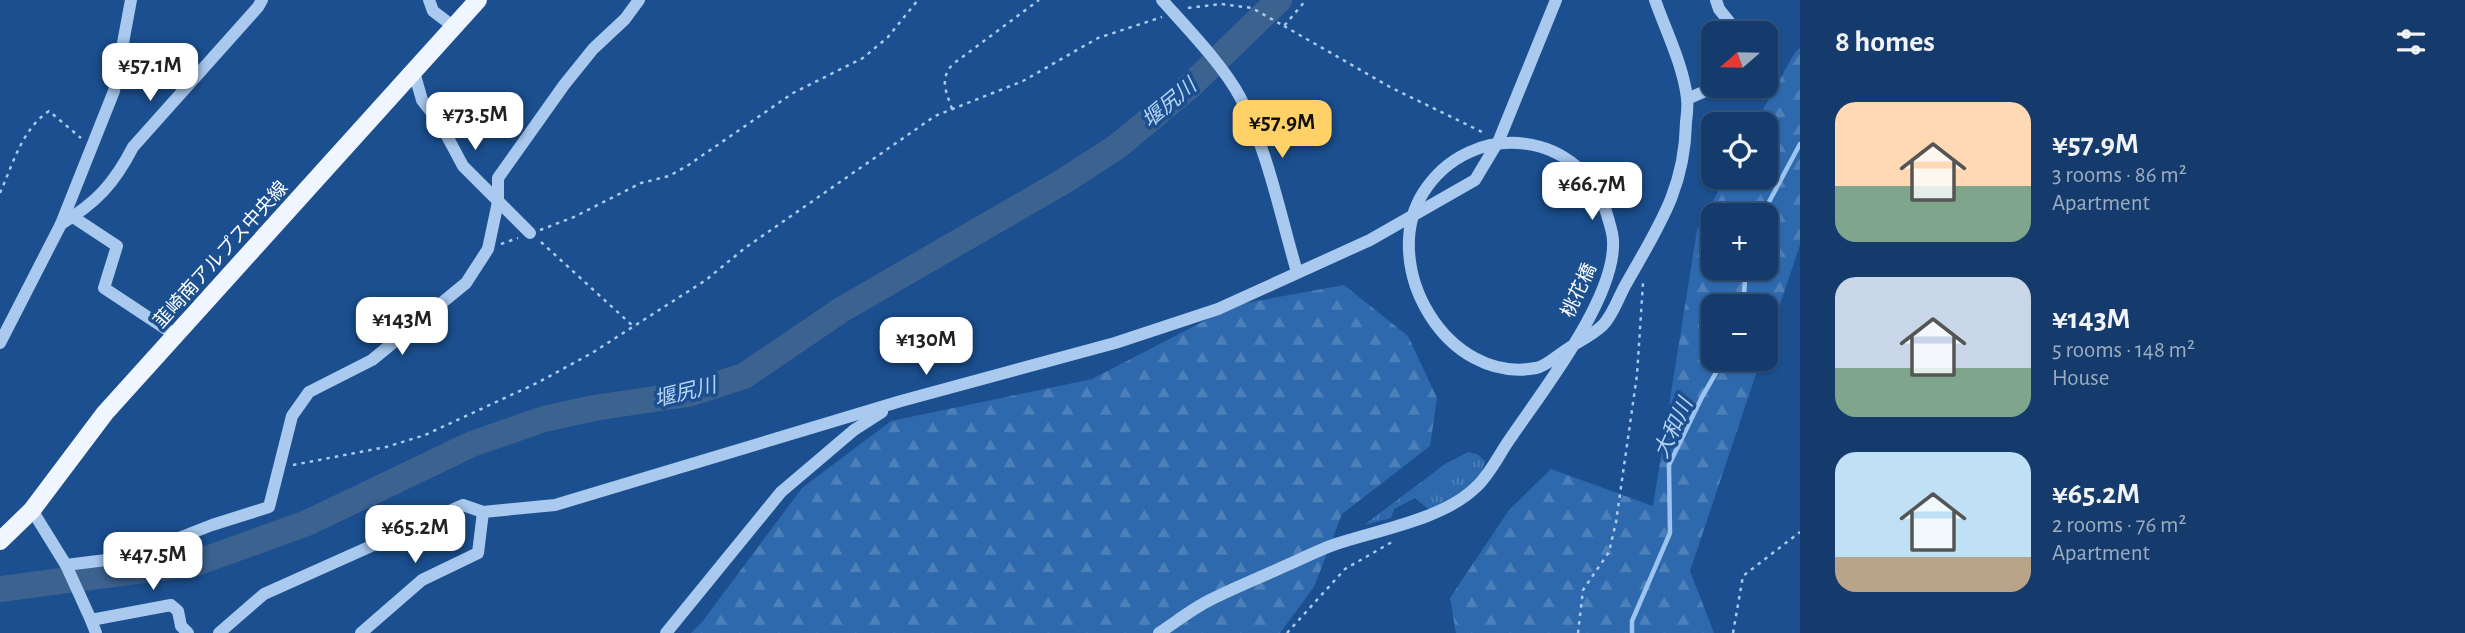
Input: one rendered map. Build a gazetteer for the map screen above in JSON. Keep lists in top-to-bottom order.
{
  "streets": {
    "main road": ["韮崎南アルプス中央線"],
    "street": ["桃花橋"]
  },
  "water": ["堰尻川", "大和川"],
  "north": "left",
  "page": {
    "heading": "8 homes",
    "map_buttons": ["+", "−"],
    "price": [
      "¥57.1M",
      "¥73.5M",
      "¥57.9M",
      "¥66.7M",
      "¥143M",
      "¥130M",
      "¥65.2M",
      "¥47.5M"
    ],
    "list": [
      {
        "name": "¥57.9M",
        "note": "3 rooms · 86 m² · Apartment"
      },
      {
        "name": "¥143M",
        "note": "5 rooms · 148 m² · House"
      },
      {
        "name": "¥65.2M",
        "note": "2 rooms · 76 m² · Apartment"
      }
    ]
  }
}
